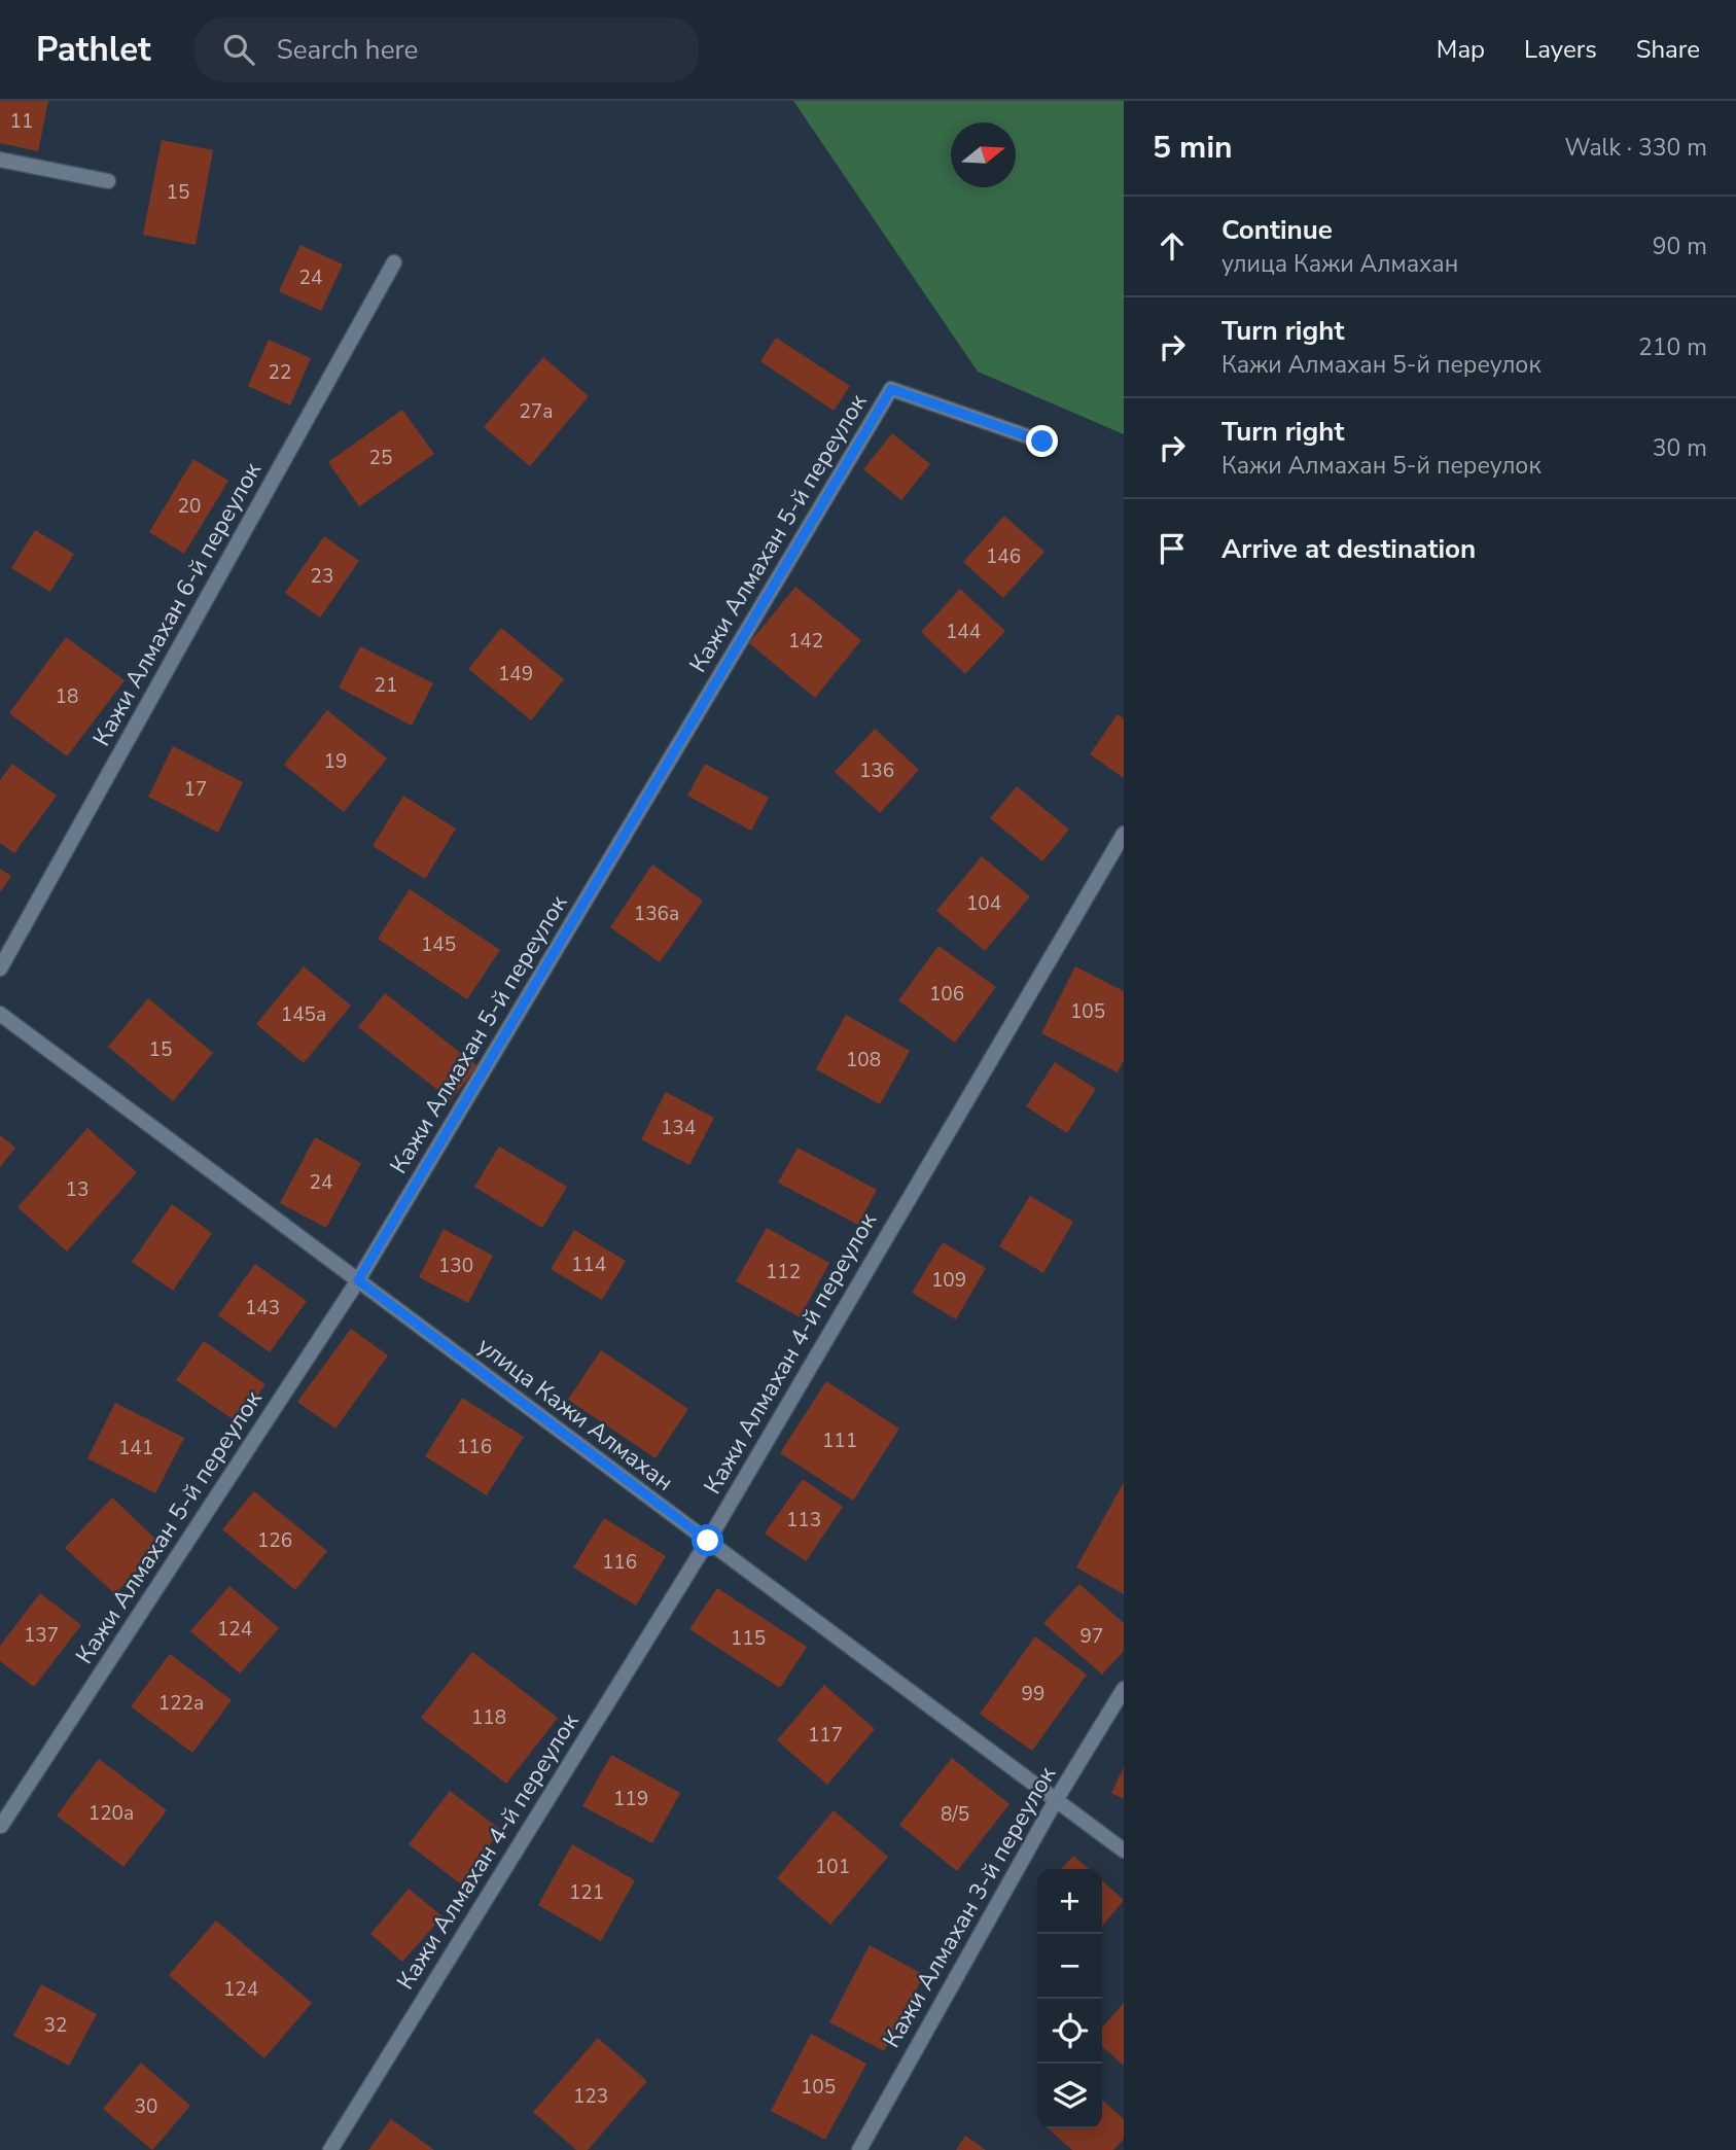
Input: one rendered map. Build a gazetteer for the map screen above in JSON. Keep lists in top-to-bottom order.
{
  "streets": {
    "street": [
      "Кажи Алмахан 5-й переулок",
      "Кажи Алмахан 6-й переулок",
      "Кажи Алмахан 4-й переулок",
      "улица Кажи Алмахан",
      "Кажи Алмахан 3-й переулок"
    ]
  },
  "crossings": [
    ["Кажи Алмахан 5-й переулок", "улица Кажи Алмахан"],
    ["Кажи Алмахан 4-й переулок", "улица Кажи Алмахан"],
    ["улица Кажи Алмахан", "Кажи Алмахан 3-й переулок"]
  ],
  "house_numbers": [
    "11",
    "15",
    "24",
    "22",
    "27а",
    "25",
    "20",
    "146",
    "23",
    "144",
    "142",
    "149",
    "21",
    "18",
    "19",
    "136",
    "17",
    "104",
    "136а",
    "145",
    "106",
    "105",
    "145а",
    "15",
    "108",
    "134",
    "24",
    "13",
    "114",
    "130",
    "112",
    "109",
    "143",
    "111",
    "116",
    "141",
    "113",
    "126",
    "116",
    "124",
    "137",
    "97",
    "115",
    "99",
    "122а",
    "118",
    "117",
    "119",
    "120а",
    "8/5",
    "101",
    "121",
    "124",
    "32",
    "105",
    "123",
    "30"
  ],
  "north": "right",
  "page": {
    "header": "Pathlet",
    "search": "Search here",
    "nav": ["Map", "Layers", "Share"],
    "heading": ["5 min", "Walk · 330 m"],
    "list": [
      ["Continue", "улица Кажи Алмахан", "90 m"],
      ["Turn right", "Кажи Алмахан 5-й переулок", "210 m"],
      ["Turn right", "Кажи Алмахан 5-й переулок", "30 m"],
      "Arrive at destination"
    ],
    "map_buttons": ["+", "−"]
  }
}
